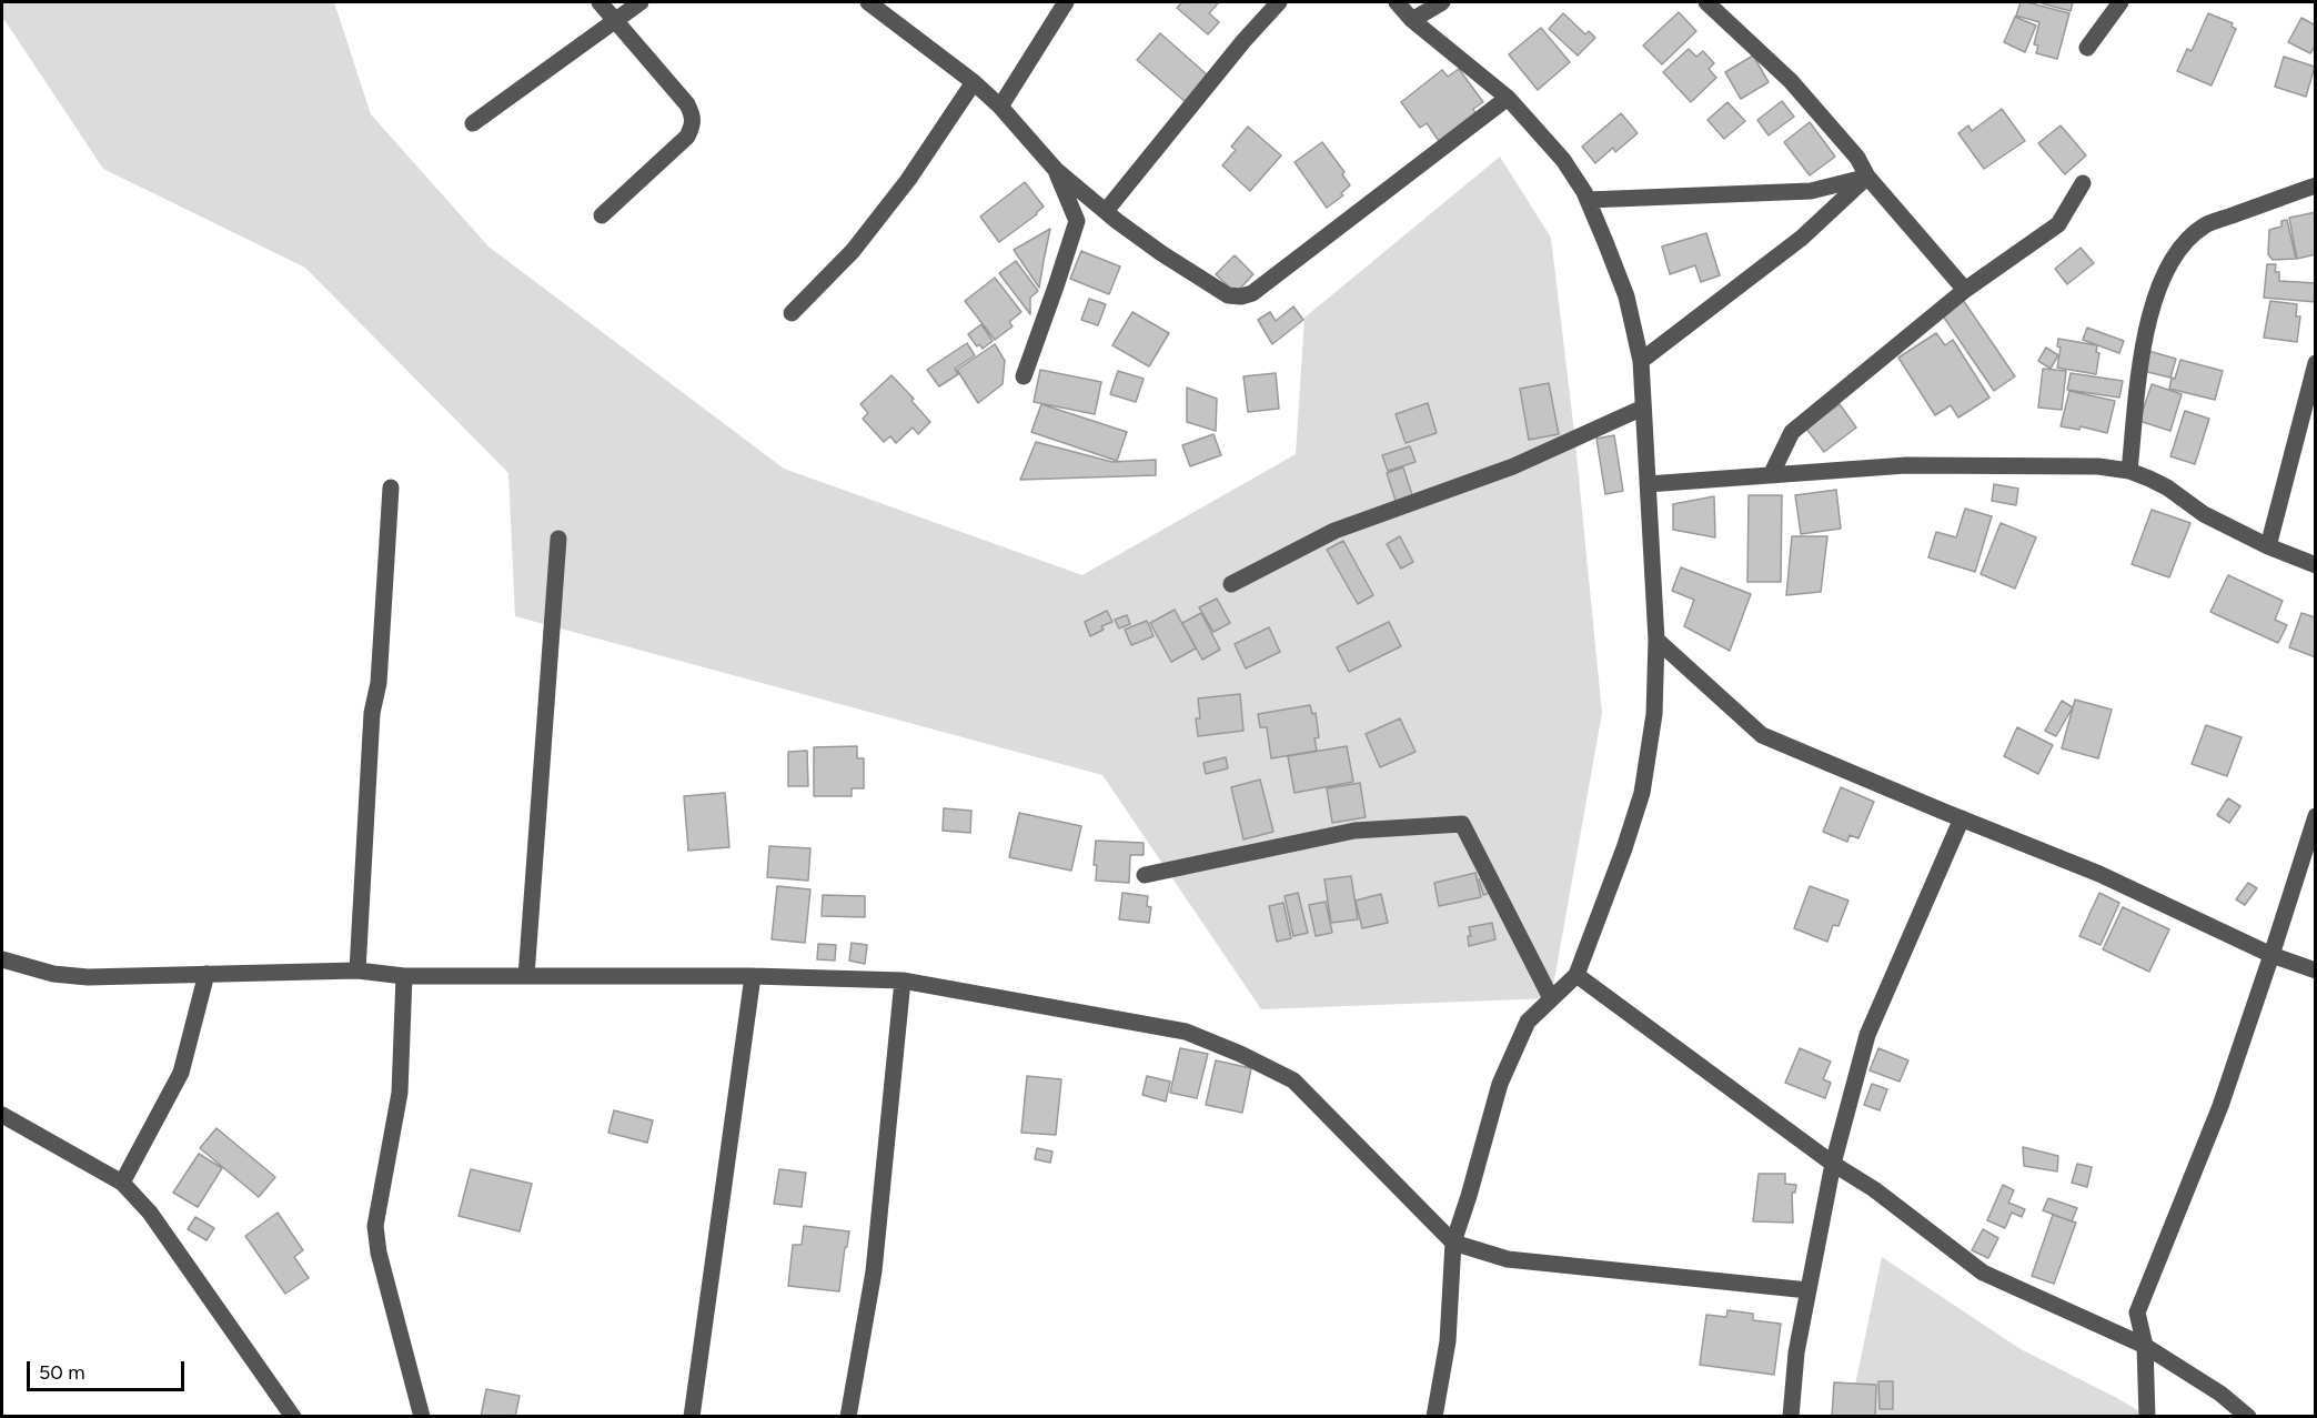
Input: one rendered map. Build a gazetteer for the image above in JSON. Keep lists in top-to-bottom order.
{
  "scale_bar": "50 m"
}
